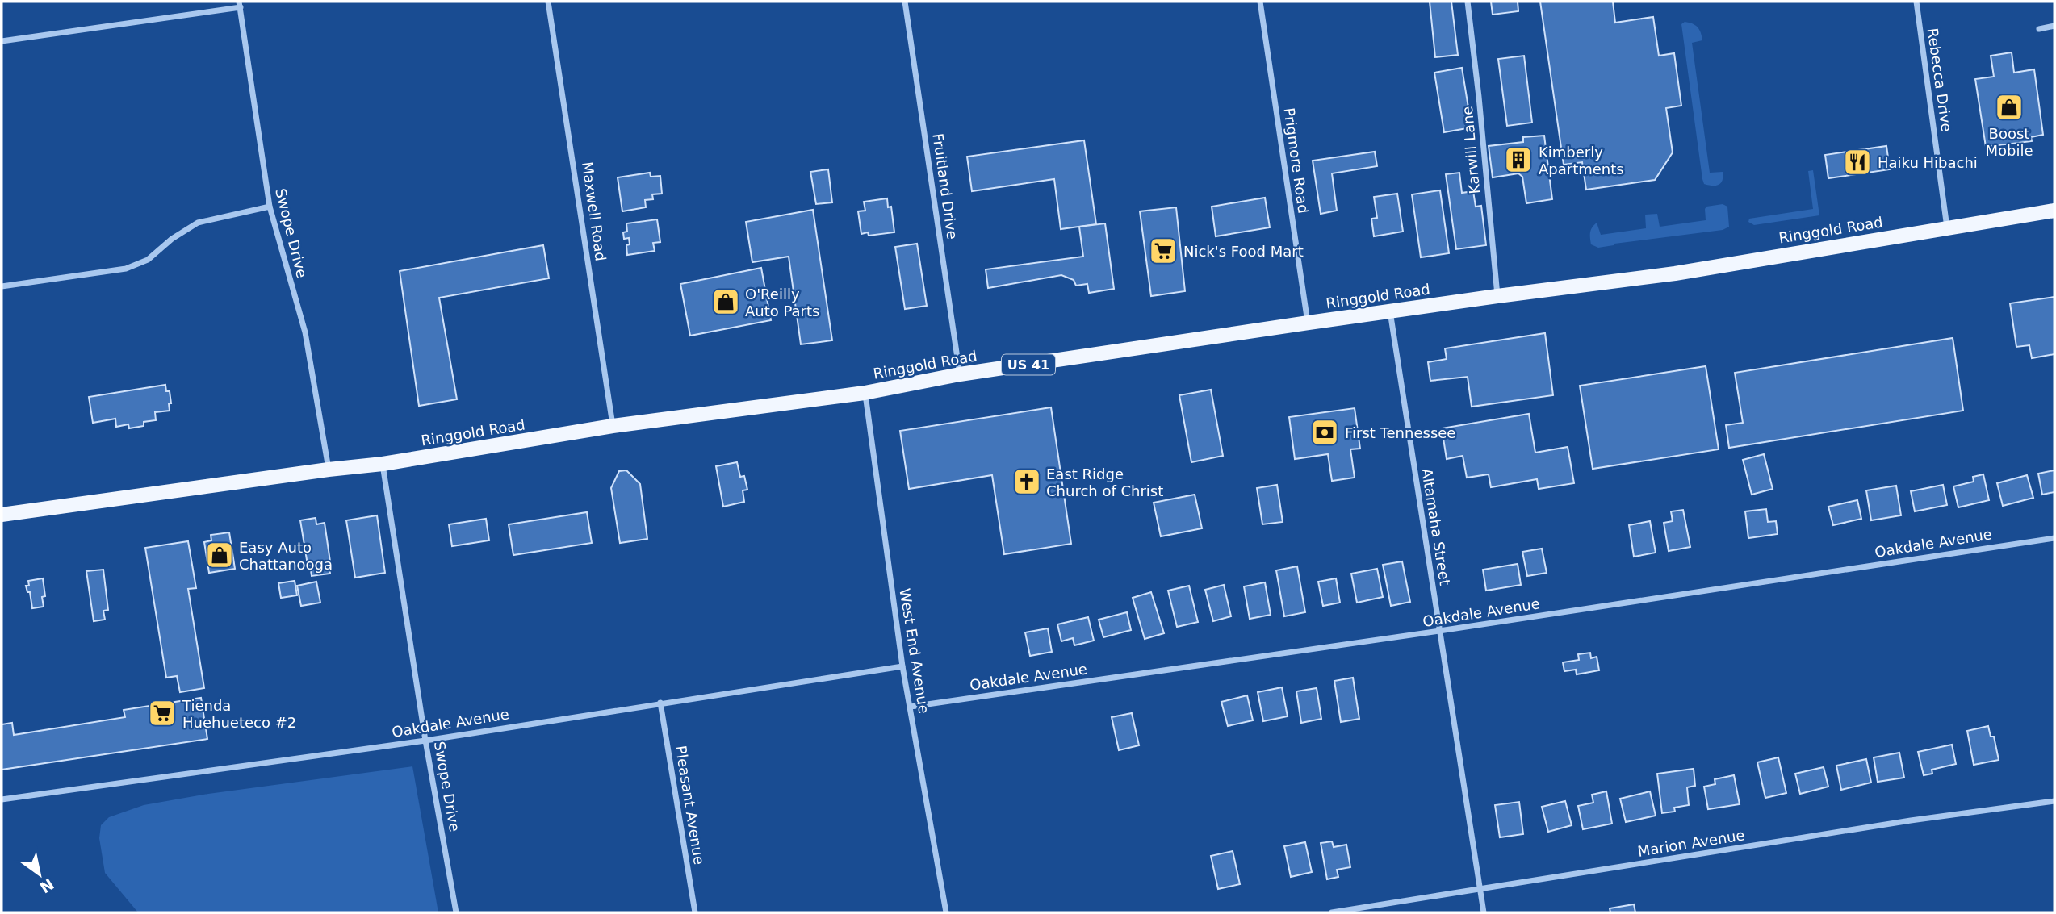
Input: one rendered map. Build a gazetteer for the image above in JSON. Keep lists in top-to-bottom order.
{
  "streets": {
    "main road": ["Ringgold Road", "US 41"],
    "street": [
      "Rebecca Drive",
      "Karwill Lane",
      "Prigmore Road",
      "Fruitland Drive",
      "Maxwell Road",
      "Swope Drive",
      "Altamaha Street",
      "Oakdale Avenue",
      "West End Avenue",
      "Pleasant Avenue",
      "Marion Avenue"
    ]
  },
  "crossings": [
    ["Rebecca Drive", "Ringgold Road"],
    ["Karwill Lane", "Ringgold Road"],
    ["Prigmore Road", "Ringgold Road"],
    ["Fruitland Drive", "Ringgold Road"],
    ["Maxwell Road", "Ringgold Road"],
    ["Ringgold Road", "Swope Drive"],
    ["Ringgold Road", "Altamaha Street"],
    ["Ringgold Road", "West End Avenue"],
    ["Swope Drive", "Oakdale Avenue"],
    ["Altamaha Street", "Oakdale Avenue"],
    ["Altamaha Street", "Marion Avenue"],
    ["Oakdale Avenue", "West End Avenue"],
    ["Oakdale Avenue", "Pleasant Avenue"]
  ],
  "places": {
    "shop": ["Boost Mobile", "O'Reilly Auto Parts", "Easy Auto Chattanooga"],
    "building": ["Kimberly Apartments"],
    "restaurant": ["Haiku Hibachi"],
    "supermarket": ["Nick's Food Mart", "Tienda Huehueteco #2"],
    "bank": ["First Tennessee"],
    "church": ["East Ridge Church of Christ"]
  },
  "north": "bottom right"
}
